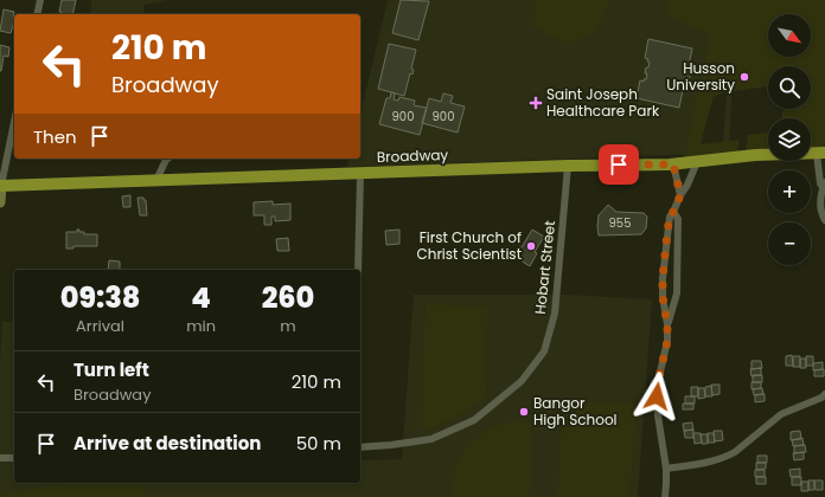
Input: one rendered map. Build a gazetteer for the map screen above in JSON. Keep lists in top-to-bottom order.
{
  "streets": {
    "main road": ["Broadway"],
    "street": ["Hobart Street"]
  },
  "crossings": [
    ["Broadway", "Hobart Street"]
  ],
  "places": {
    "other": ["Husson University", "First Church of Christ Scientist", "Bangor High School"],
    "health": ["Saint Joseph Healthcare Park"]
  },
  "house_numbers": ["900", "900", "955"],
  "north": "bottom right",
  "page": {
    "map_buttons": ["+", "−"],
    "turn": ["210 m", "Broadway"],
    "then": "Then",
    "eta": [
      "09:38",
      "Arrival",
      "4",
      "min",
      "260",
      "m"
    ],
    "list": [
      {
        "name": "Turn left",
        "note": "Broadway",
        "value": "210 m"
      },
      {
        "name": "Arrive at destination",
        "value": "50 m"
      }
    ]
  }
}
